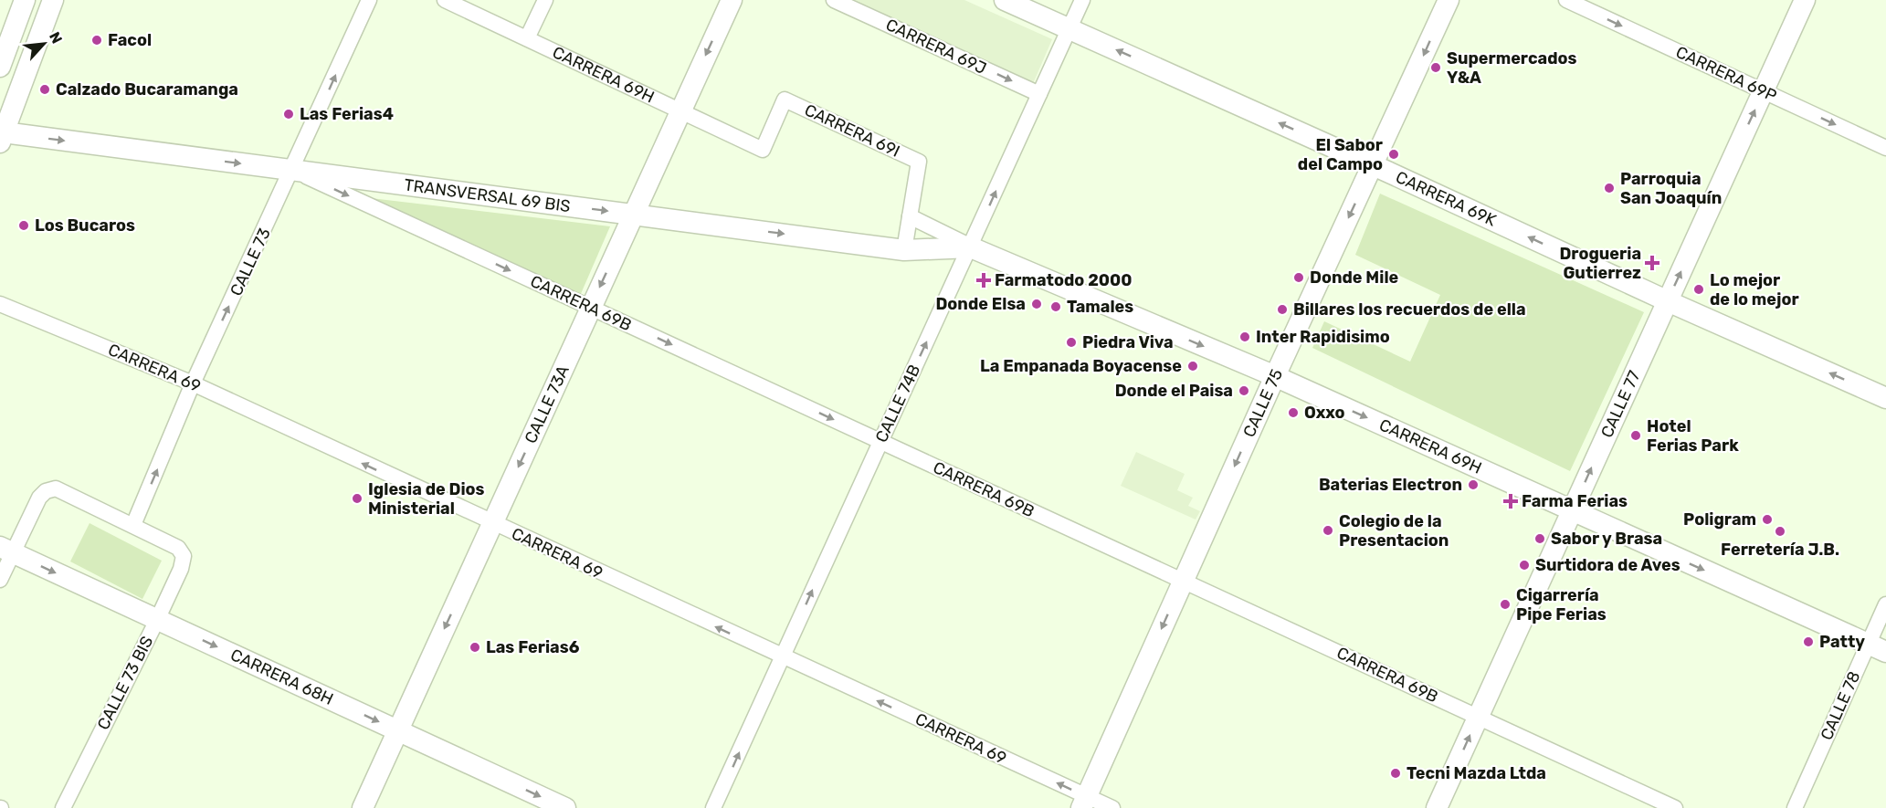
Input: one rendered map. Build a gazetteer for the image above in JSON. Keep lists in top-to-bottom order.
{
  "streets": {
    "street": [
      "CARRERA 69J",
      "CARRERA 69P",
      "CARRERA 69H",
      "CARRERA 69I",
      "TRANSVERSAL 69 BIS",
      "CARRERA 69K",
      "CALLE 73",
      "CARRERA 69B",
      "CARRERA 69",
      "CALLE 73A",
      "CALLE 74B",
      "CALLE 75",
      "CALLE 77",
      "CARRERA 68H",
      "CALLE 73 BIS",
      "CALLE 78"
    ]
  },
  "crossings": [
    ["CARRERA 69J", "CALLE 74B"],
    ["CARRERA 69P", "CALLE 77"],
    ["CARRERA 69H", "CARRERA 69I"],
    ["CARRERA 69H", "TRANSVERSAL 69 BIS"],
    ["CARRERA 69H", "CALLE 73A"],
    ["CARRERA 69H", "CALLE 74B"],
    ["CARRERA 69H", "CALLE 75"],
    ["CARRERA 69H", "CALLE 77"],
    ["CARRERA 69H", "CALLE 78"],
    ["TRANSVERSAL 69 BIS", "CALLE 73"],
    ["TRANSVERSAL 69 BIS", "CARRERA 69B"],
    ["TRANSVERSAL 69 BIS", "CALLE 73A"],
    ["TRANSVERSAL 69 BIS", "CALLE 74B"],
    ["CARRERA 69K", "CALLE 74B"],
    ["CARRERA 69K", "CALLE 75"],
    ["CARRERA 69K", "CALLE 77"],
    ["CALLE 73", "CARRERA 69B"],
    ["CALLE 73", "CARRERA 69"],
    ["CALLE 73", "CALLE 73 BIS"],
    ["CARRERA 69B", "CALLE 73A"],
    ["CARRERA 69B", "CALLE 74B"],
    ["CARRERA 69B", "CALLE 75"],
    ["CARRERA 69B", "CALLE 77"],
    ["CARRERA 69", "CALLE 73A"],
    ["CARRERA 69", "CALLE 74B"],
    ["CARRERA 69", "CALLE 75"],
    ["CALLE 73A", "CARRERA 68H"],
    ["CARRERA 68H", "CALLE 73 BIS"]
  ],
  "one_way": [
    "CARRERA 69J",
    "CARRERA 69P",
    "CARRERA 69H",
    "TRANSVERSAL 69 BIS",
    "CARRERA 69K",
    "CALLE 73",
    "CARRERA 69B",
    "CARRERA 69",
    "CALLE 73A",
    "CALLE 74B",
    "CALLE 75",
    "CALLE 77",
    "CARRERA 68H"
  ],
  "places": {
    "other": [
      "Facol",
      "Supermercados Y&A",
      "Calzado Bucaramanga",
      "Las Ferias4",
      "El Sabor del Campo",
      "Parroquia San Joaquín",
      "Los Bucaros",
      "Donde Mile",
      "Lo mejor de lo mejor",
      "Donde Elsa",
      "Tamales",
      "Billares los recuerdos de ella",
      "Inter Rapidisimo",
      "Piedra Viva",
      "La Empanada Boyacense",
      "Donde el Paisa",
      "Oxxo",
      "Hotel Ferias Park",
      "Baterias Electron",
      "Iglesia de Dios Ministerial",
      "Poligram",
      "Colegio de la Presentacion",
      "Ferretería J.B.",
      "Sabor y Brasa",
      "Surtidora de Aves",
      "Cigarrería Pipe Ferias",
      "Patty",
      "Las Ferias6",
      "Tecni Mazda Ltda"
    ],
    "health": ["Drogueria Gutierrez", "Farmatodo 2000", "Farma Ferias"]
  },
  "north": "top right"
}
